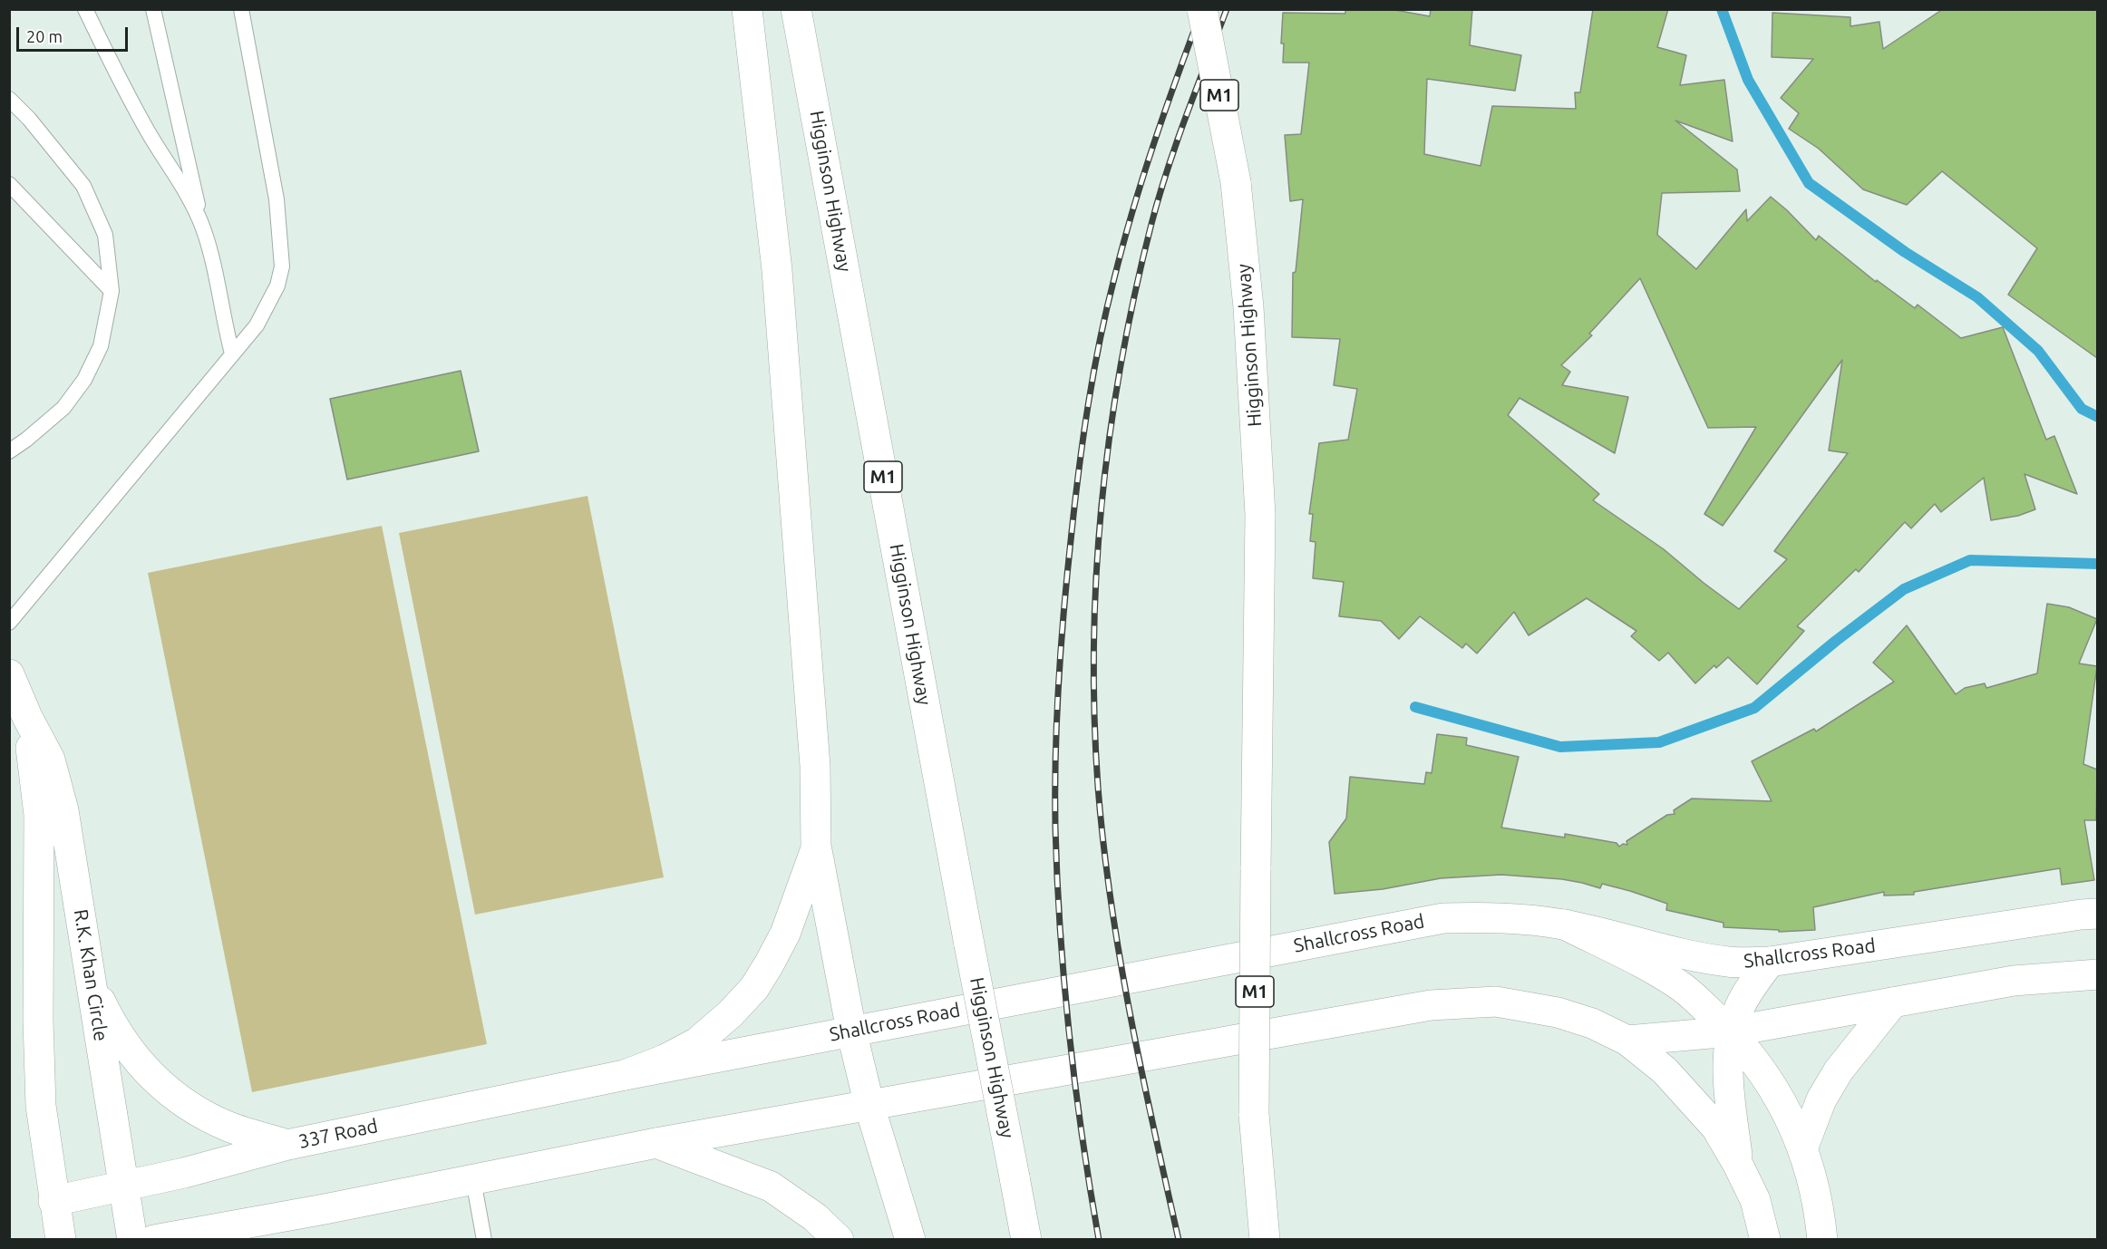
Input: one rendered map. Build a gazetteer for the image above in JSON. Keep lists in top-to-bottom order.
{
  "streets": {
    "main road": [
      "M1",
      "Higginson Highway",
      "Shallcross Road",
      "R.K. Khan Circle",
      "337 Road"
    ]
  },
  "crossings": [
    ["Shallcross Road", "337 Road"],
    ["R.K. Khan Circle", "337 Road"]
  ],
  "scale_bar": "20 m"
}
